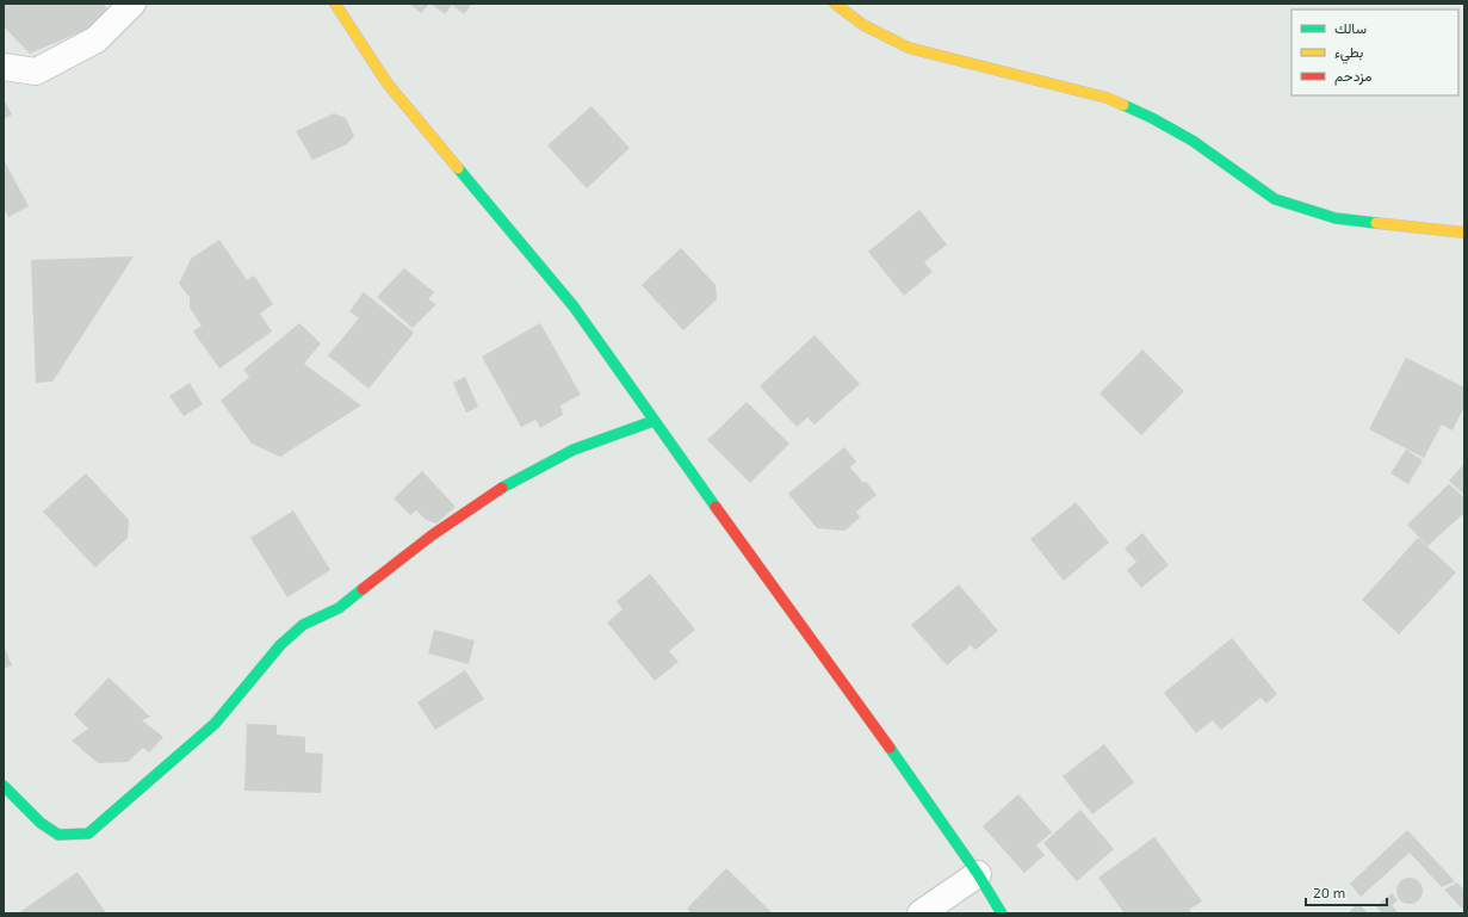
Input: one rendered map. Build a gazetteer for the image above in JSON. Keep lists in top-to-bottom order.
{
  "legend": ["سالك", "بطيء", "مزدحم"],
  "scale_bar": "20 m"
}
